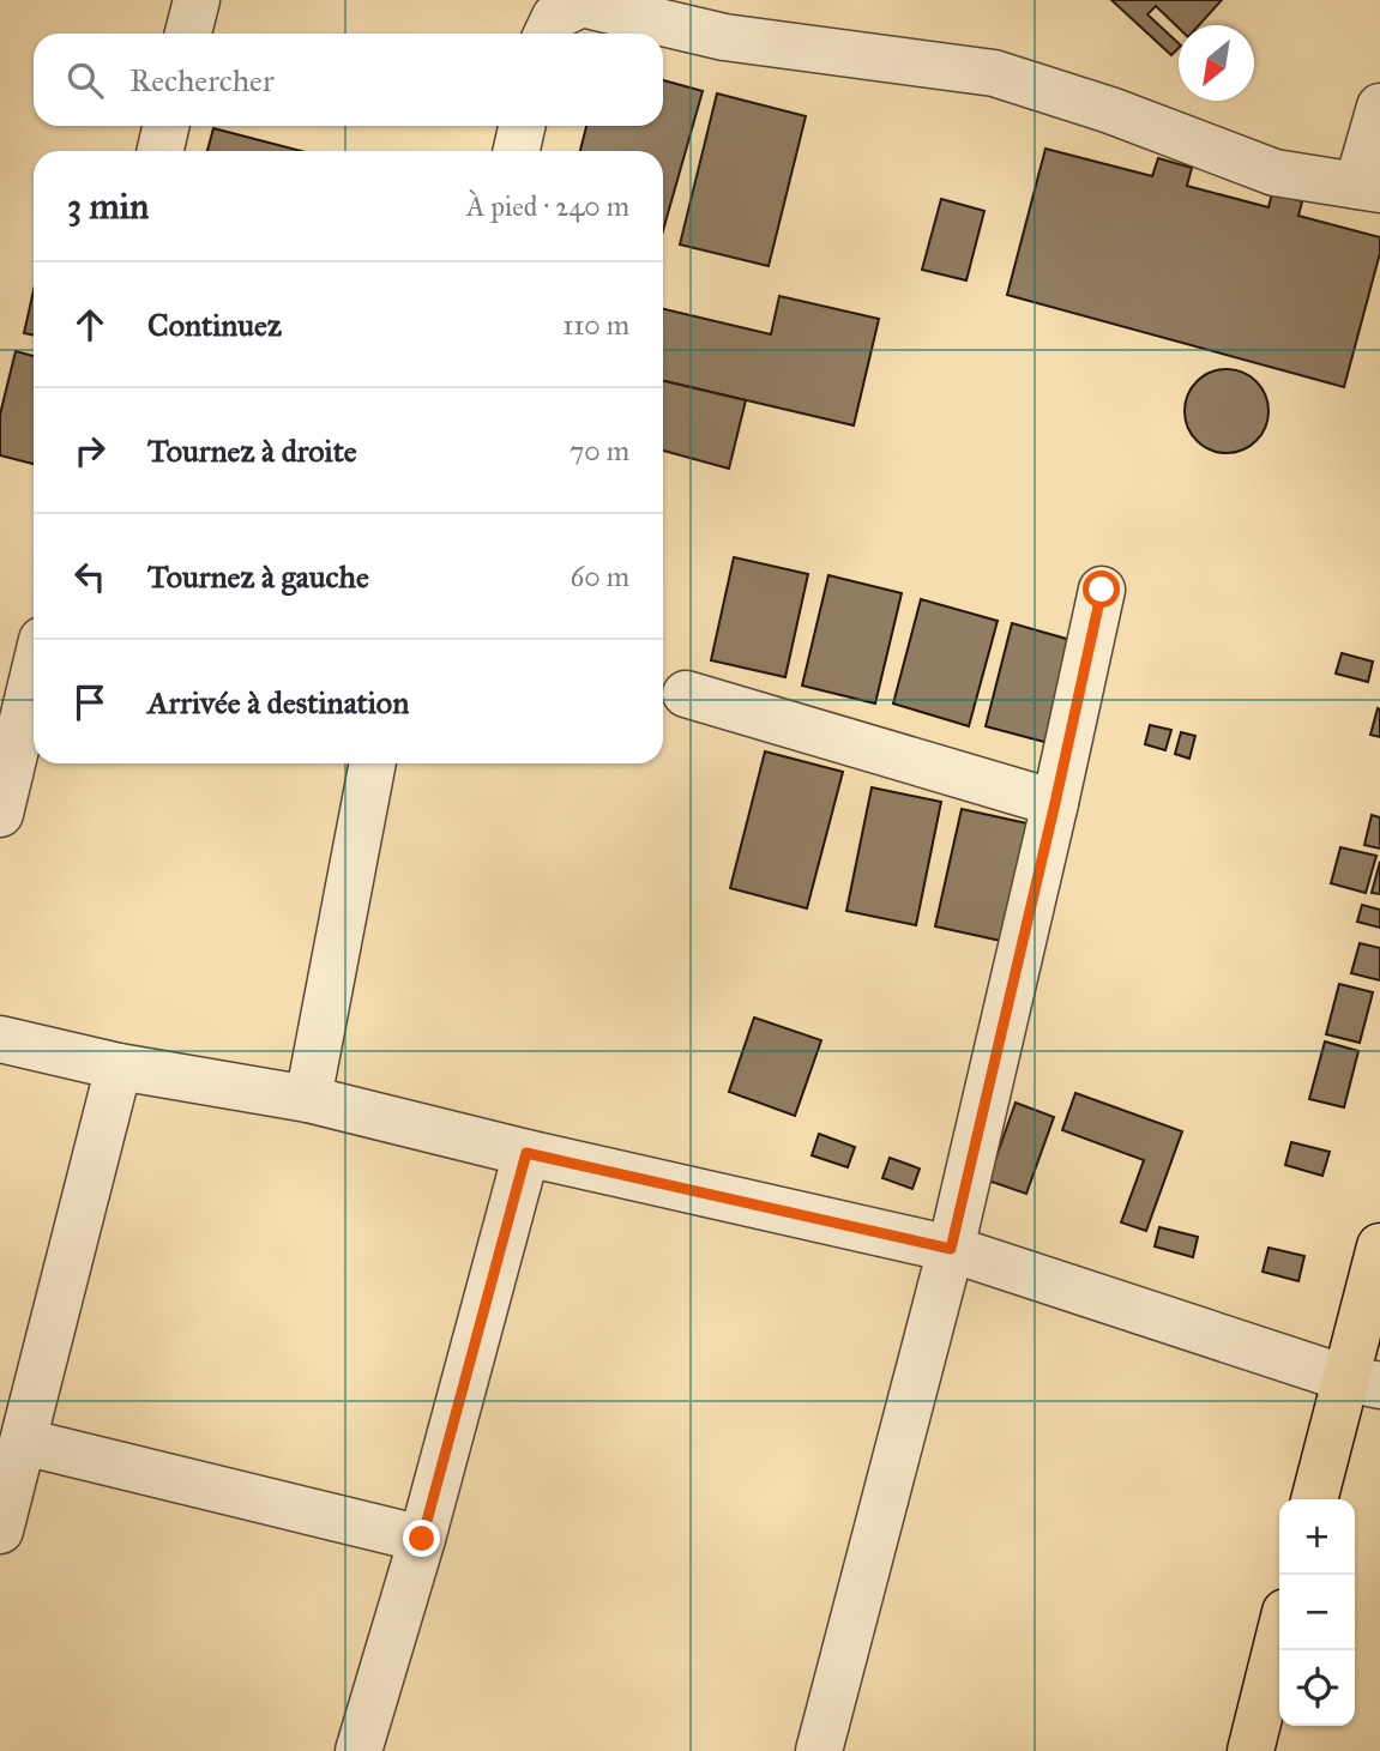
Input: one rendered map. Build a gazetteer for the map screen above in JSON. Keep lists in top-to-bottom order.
{
  "north": "bottom left",
  "page": {
    "search": "Rechercher",
    "heading": ["3 min", "À pied · 240 m"],
    "list": [
      ["Continuez", "110 m"],
      ["Tournez à droite", "70 m"],
      ["Tournez à gauche", "60 m"],
      "Arrivée à destination"
    ],
    "map_buttons": ["+", "−"]
  }
}
